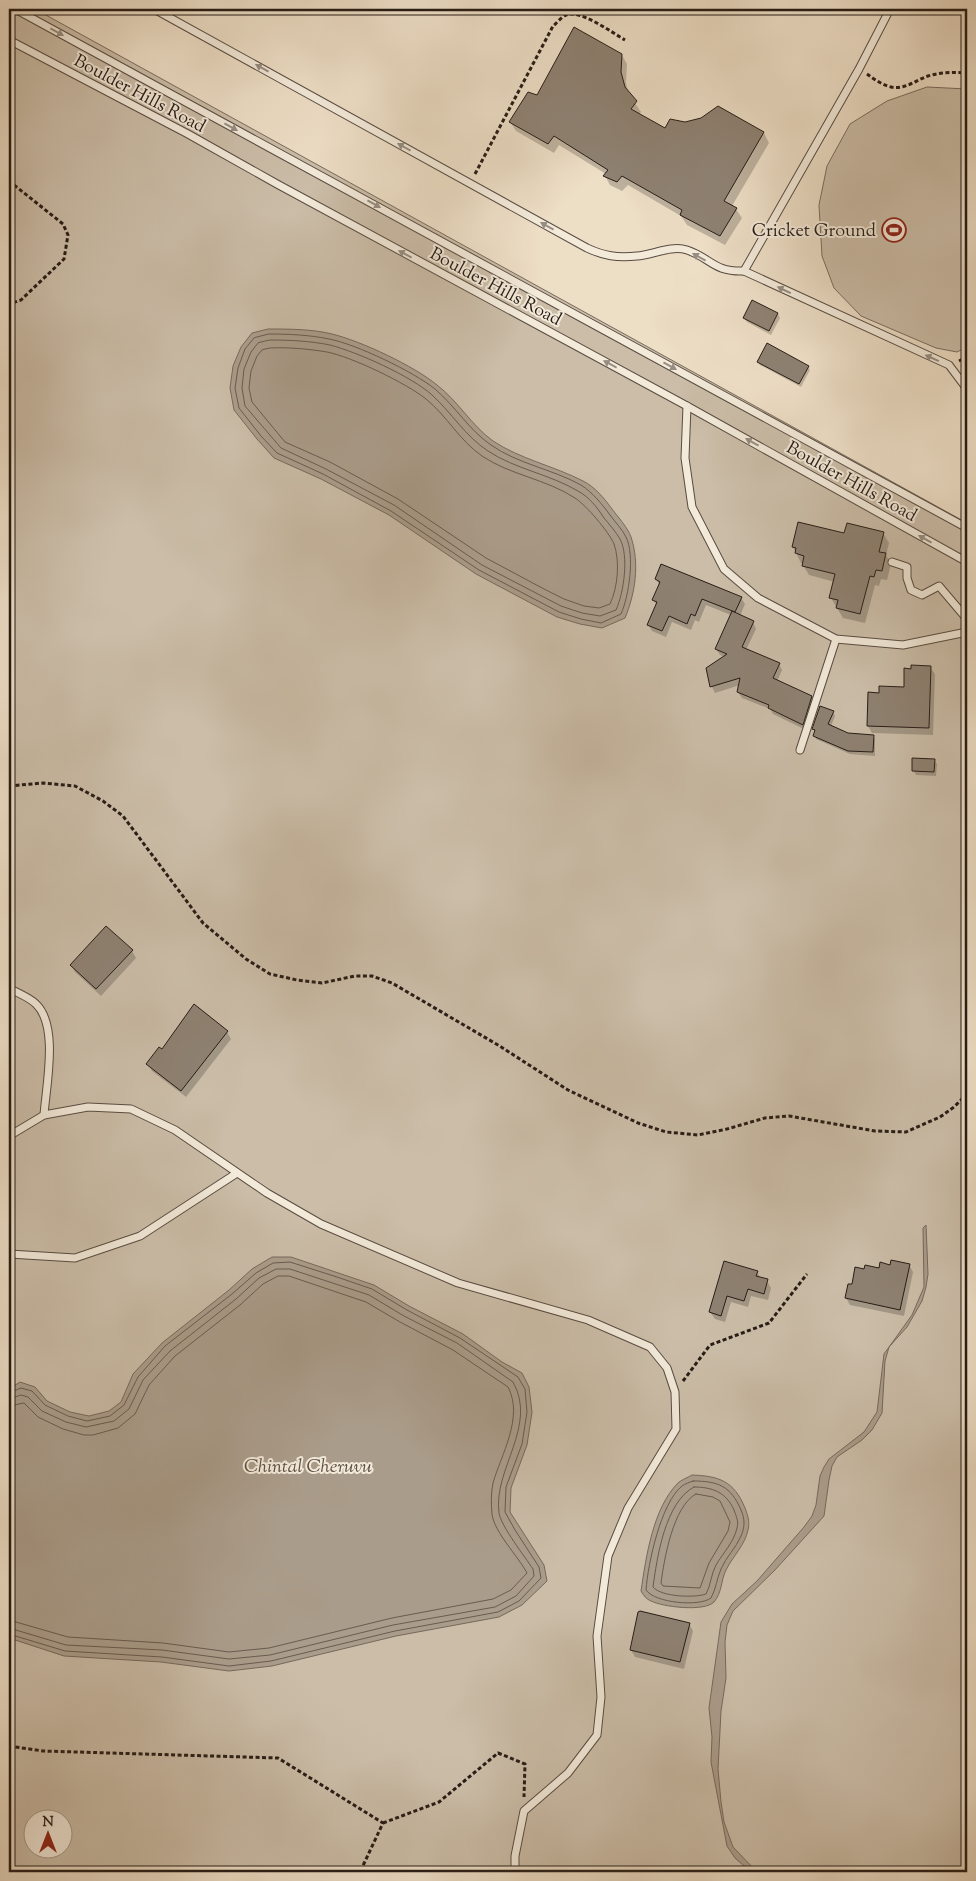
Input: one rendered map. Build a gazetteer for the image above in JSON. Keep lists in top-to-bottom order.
{
  "streets": {
    "lane": ["Boulder Hills Road"]
  },
  "water": ["Chintal Cheruvu"],
  "places": {
    "sports": ["Cricket Ground"]
  },
  "north": "top"
}
